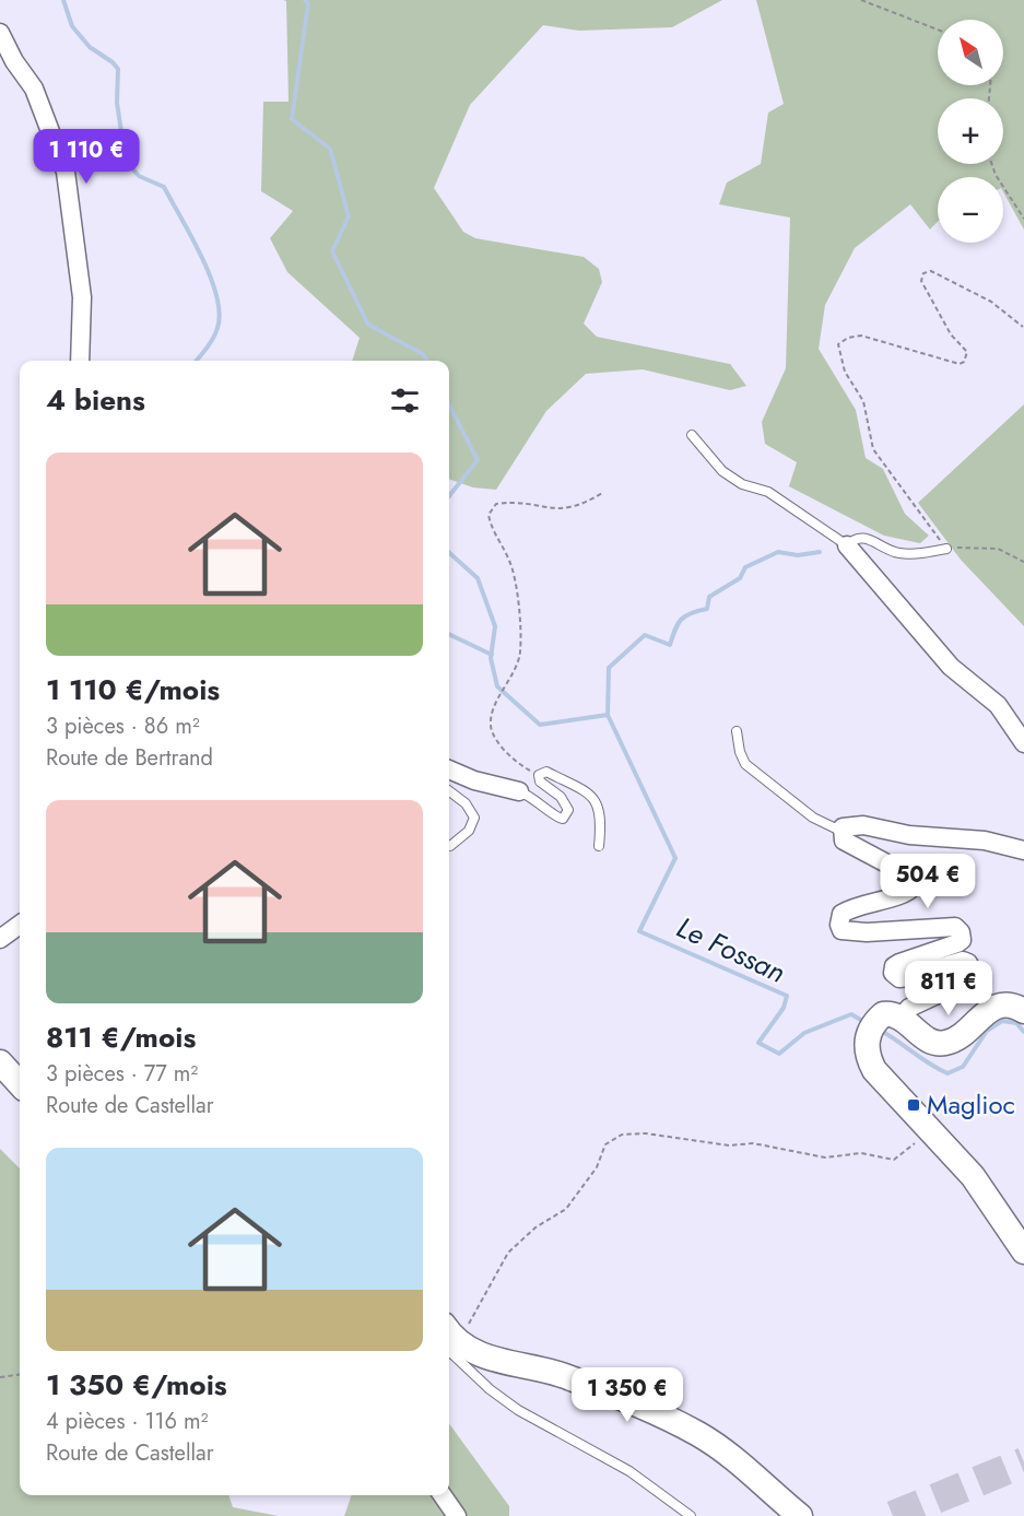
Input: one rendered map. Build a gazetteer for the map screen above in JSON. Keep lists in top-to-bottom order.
{
  "water": ["Le Fossan"],
  "places": {
    "transit": ["Maglioc"]
  },
  "north": "top left",
  "page": {
    "map_buttons": ["+", "−"],
    "price": [
      "1 110 €",
      "504 €",
      "811 €",
      "1 350 €"
    ],
    "heading": "4 biens",
    "list": [
      {
        "name": "1 110 €/mois",
        "note": "3 pièces · 86 m² · Route de Bertrand"
      },
      {
        "name": "811 €/mois",
        "note": "3 pièces · 77 m² · Route de Castellar"
      },
      {
        "name": "1 350 €/mois",
        "note": "4 pièces · 116 m² · Route de Castellar"
      }
    ]
  }
}
